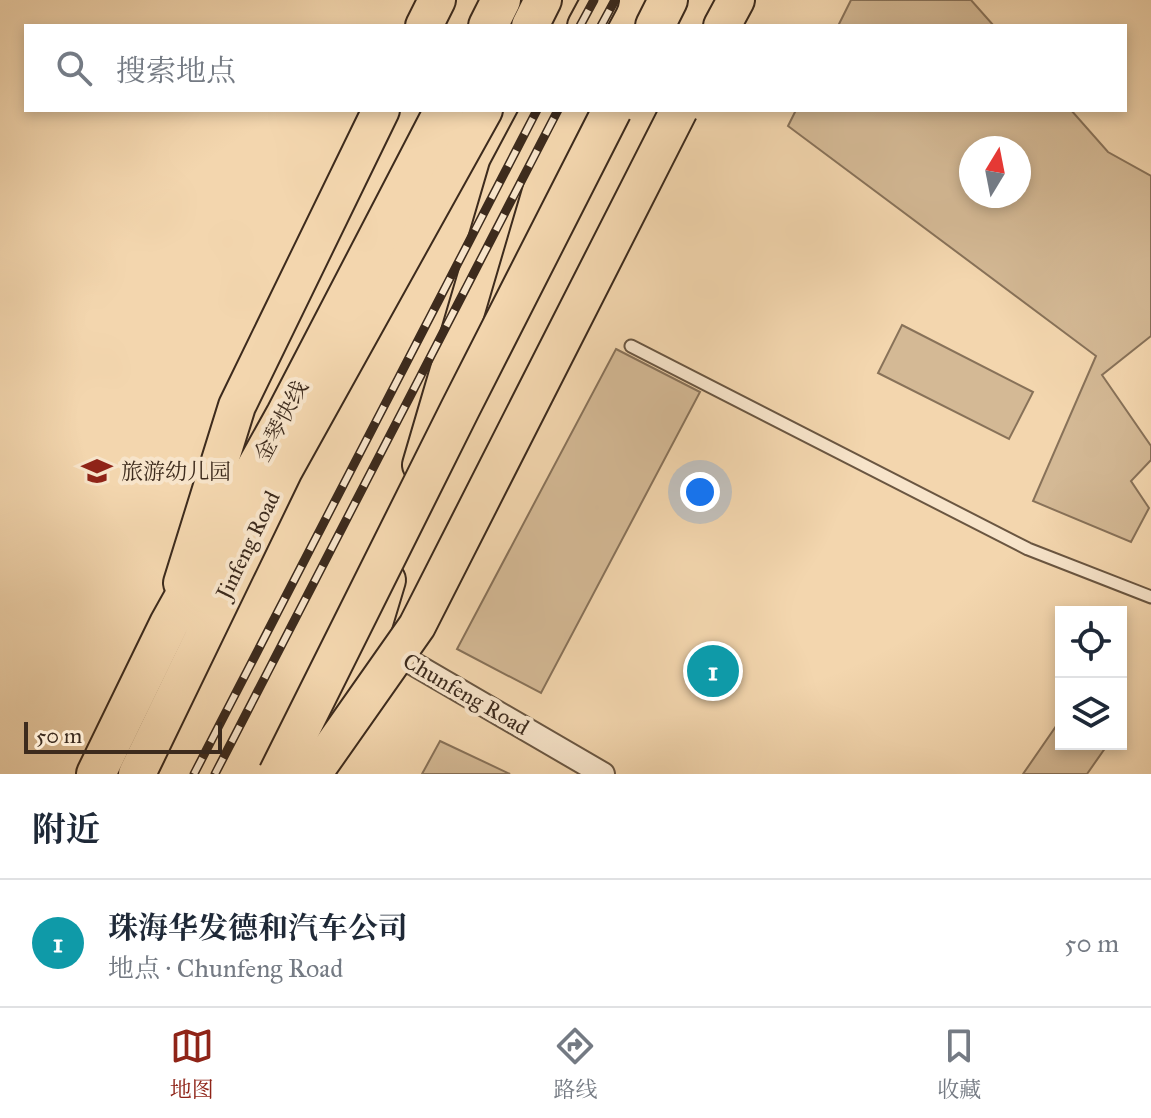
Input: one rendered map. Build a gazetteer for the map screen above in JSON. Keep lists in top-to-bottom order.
{
  "streets": {
    "highway": ["金琴快线"],
    "main road": ["Jinfeng Road"],
    "street": ["Chunfeng Road"]
  },
  "places": {
    "school or university": ["旅游幼儿园"]
  },
  "scale_bar": "50 m",
  "north": "top",
  "page": {
    "search": "搜索地点",
    "pins": "1",
    "scale": "50 m",
    "heading": "附近",
    "list": [
      {
        "mark": "1",
        "name": "珠海华发德和汽车公司",
        "note": "地点 · Chunfeng Road",
        "value": "50 m"
      }
    ],
    "nav": ["地图", "路线", "收藏"]
  }
}
